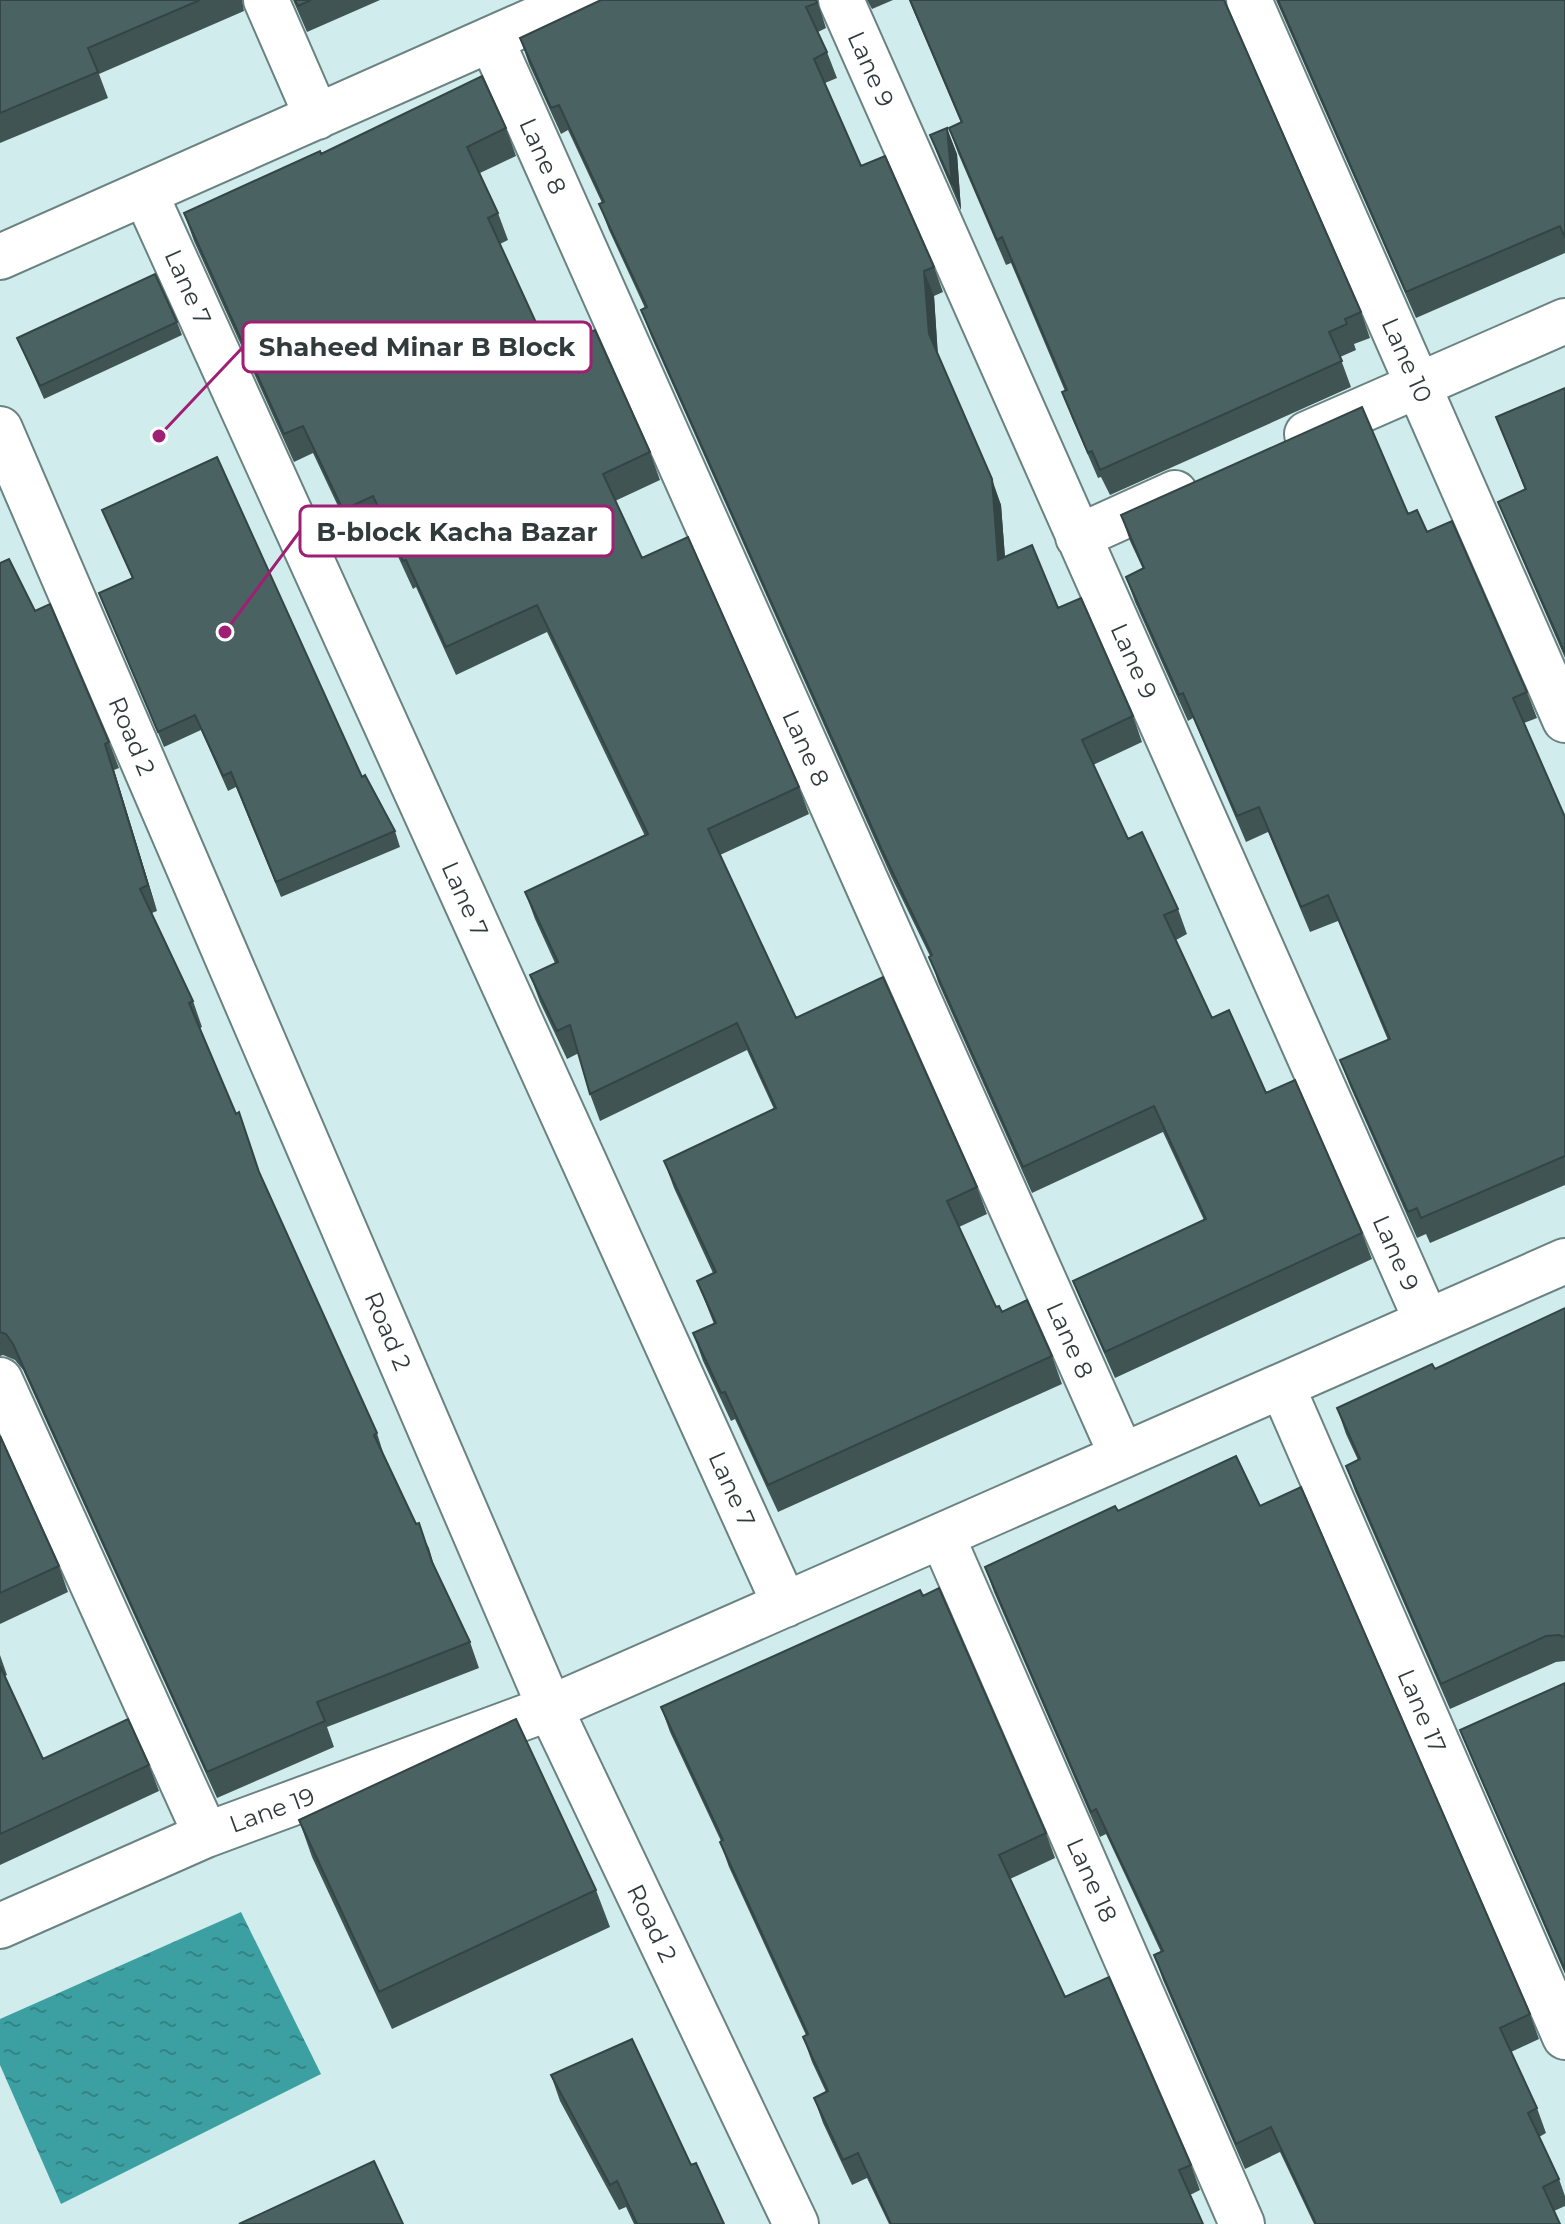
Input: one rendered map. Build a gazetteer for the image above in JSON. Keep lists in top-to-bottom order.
{
  "streets": {
    "street": [
      "Lane 9",
      "Lane 8",
      "Lane 7",
      "Lane 10",
      "Road 2",
      "Lane 17",
      "Lane 19",
      "Lane 18"
    ]
  },
  "crossings": [
    ["Lane 9", "Lane 19"],
    ["Lane 8", "Lane 19"],
    ["Lane 7", "Lane 19"],
    ["Road 2", "Lane 19"],
    ["Lane 17", "Lane 19"],
    ["Lane 19", "Lane 18"]
  ],
  "places": ["Shaheed Minar B Block", "B-block Kacha Bazar"]
}
